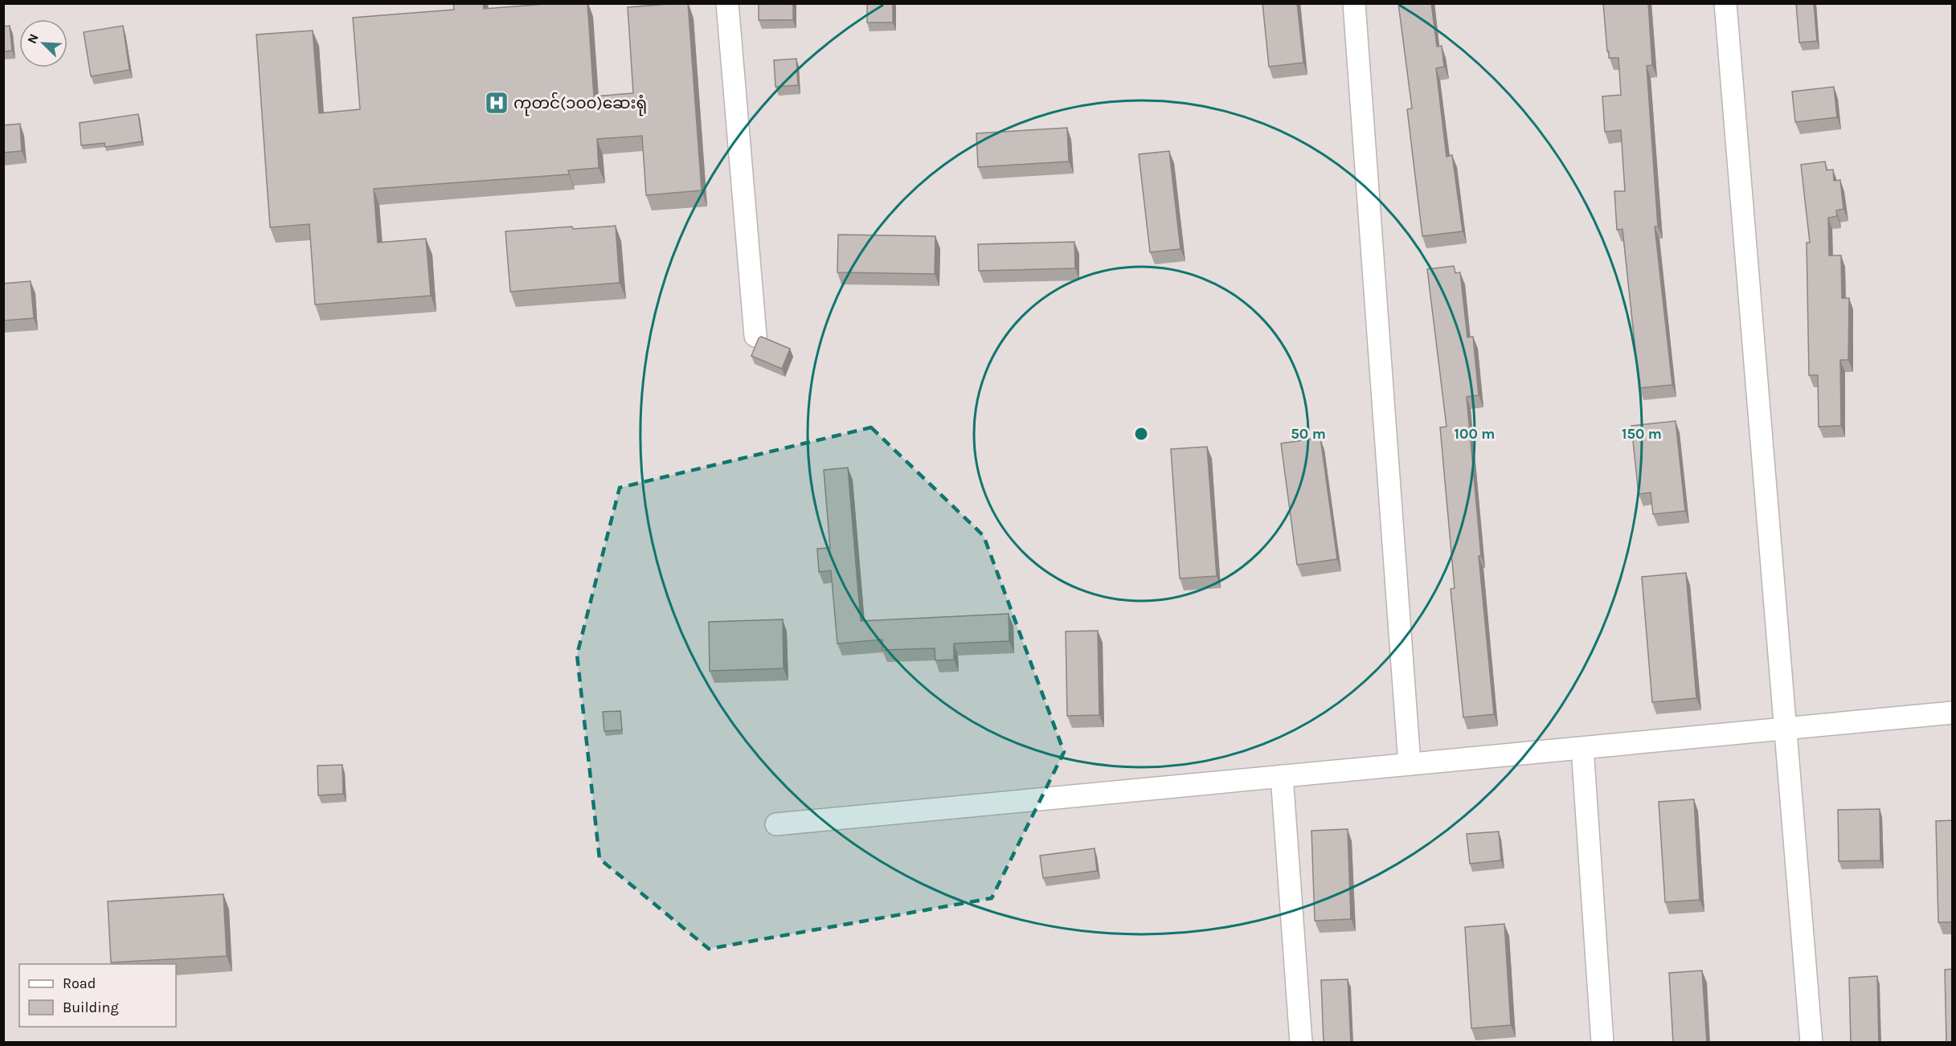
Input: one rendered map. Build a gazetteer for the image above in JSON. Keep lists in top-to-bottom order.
{
  "places": {
    "hospital": ["ကုတင်(၁၀၀)ဆေးရုံ"]
  },
  "legend": ["Road", "Building"],
  "north": "top left",
  "rings": ["50 m", "100 m", "150 m"]
}
